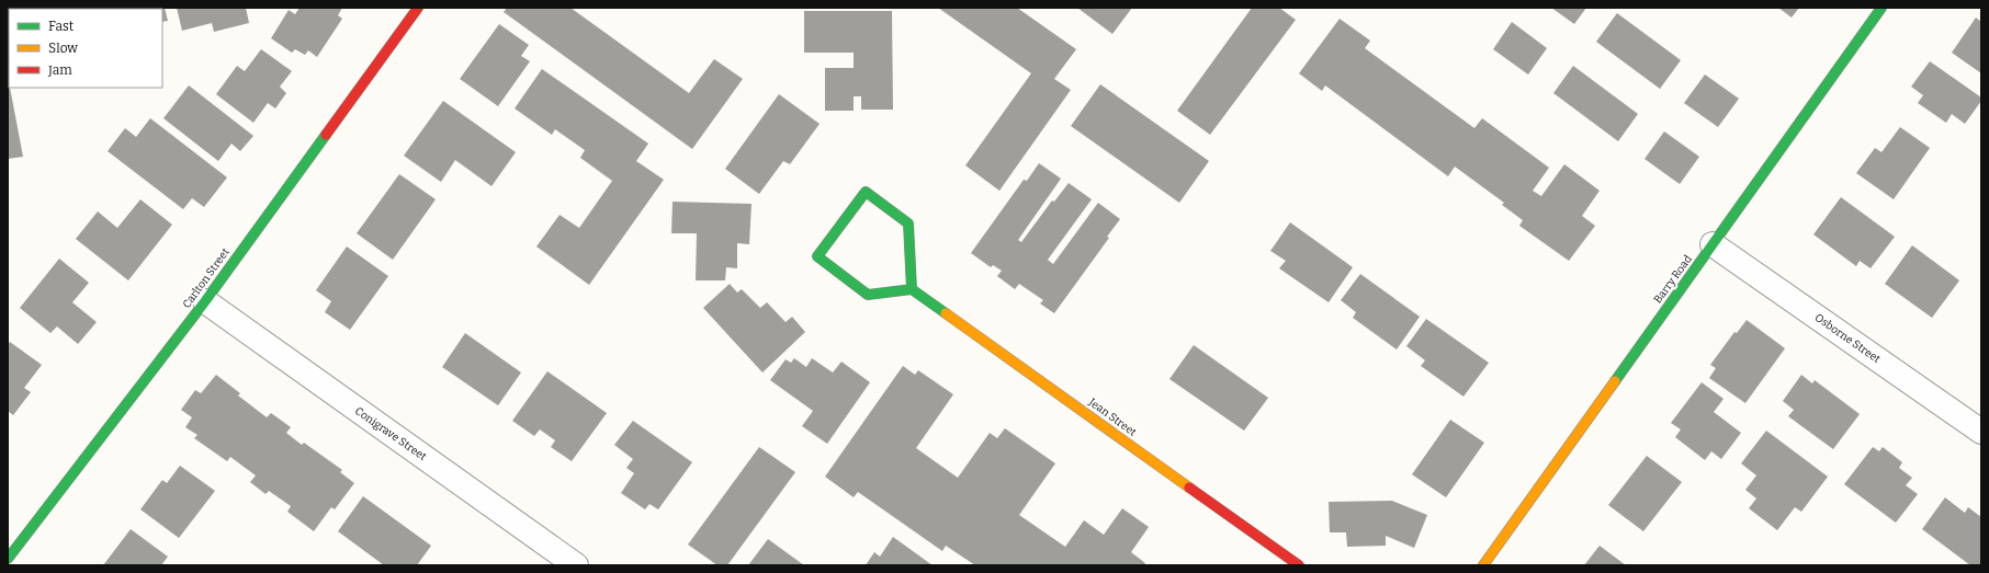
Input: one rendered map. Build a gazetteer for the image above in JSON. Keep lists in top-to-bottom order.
{
  "streets": {
    "street": [
      "Carlton Street",
      "Barry Road",
      "Osborne Street",
      "Jean Street",
      "Conigrave Street"
    ]
  },
  "crossings": [
    ["Carlton Street", "Conigrave Street"],
    ["Barry Road", "Osborne Street"]
  ],
  "legend": ["Fast", "Slow", "Jam"]
}
